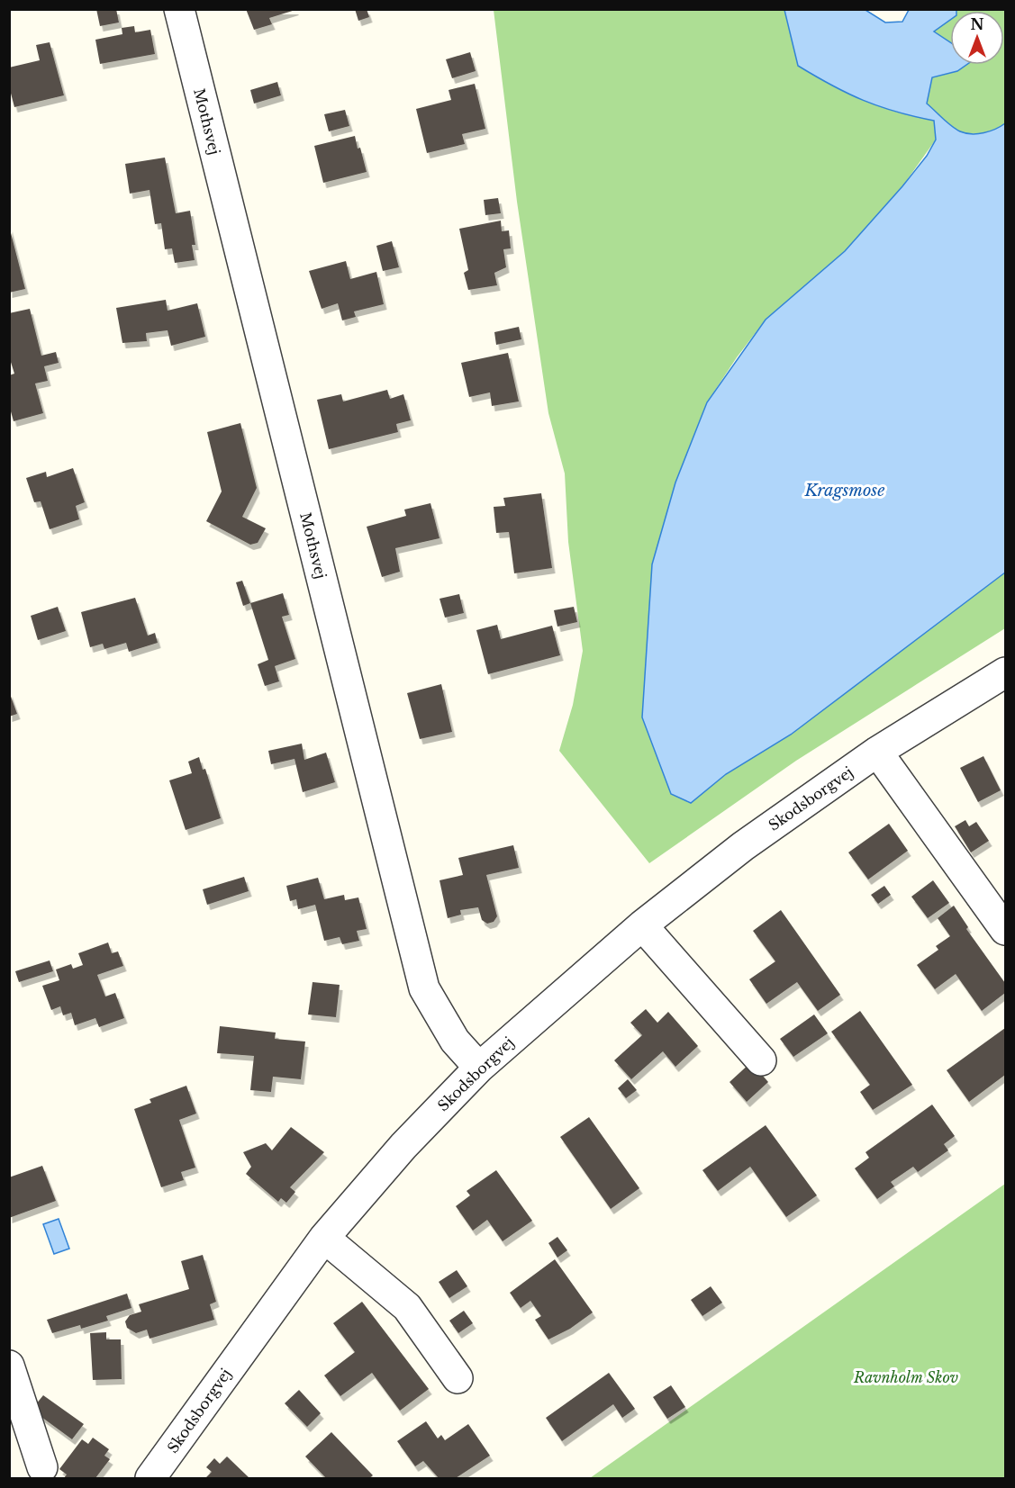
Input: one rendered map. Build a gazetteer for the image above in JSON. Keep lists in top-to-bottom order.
{
  "streets": {
    "street": ["Mothsvej", "Skodsborgvej"]
  },
  "crossings": [
    ["Mothsvej", "Skodsborgvej"]
  ],
  "water": ["Kragsmose"],
  "parks": ["Ravnholm Skov"],
  "north": "top"
}
